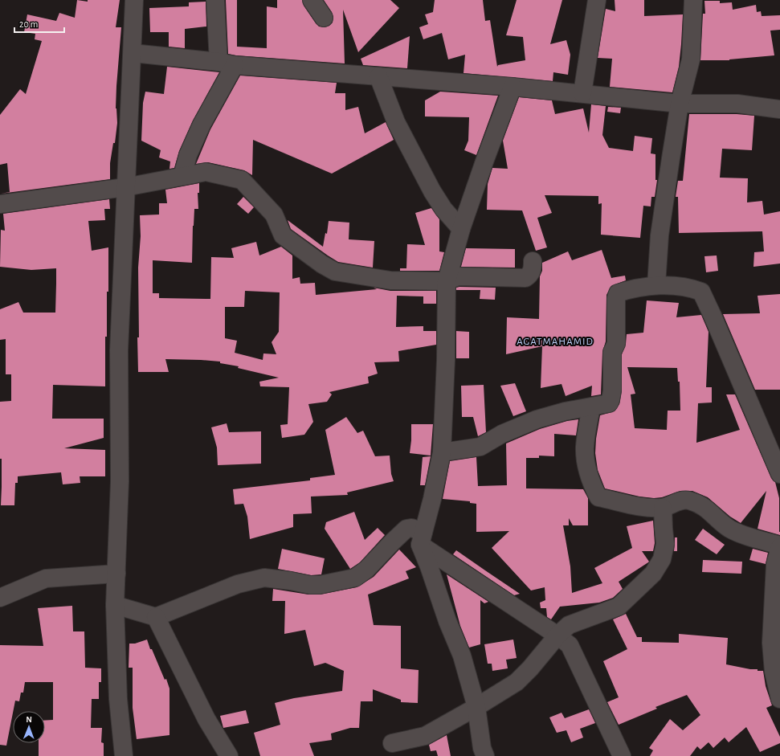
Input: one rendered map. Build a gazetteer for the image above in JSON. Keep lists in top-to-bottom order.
{
  "districts": ["AGATMAHAMID"],
  "scale_bar": "20 m",
  "north": "top"
}
